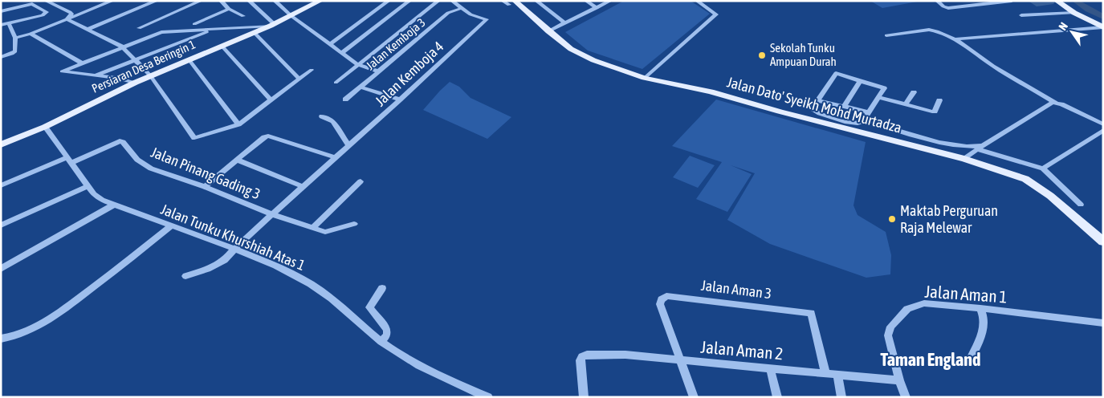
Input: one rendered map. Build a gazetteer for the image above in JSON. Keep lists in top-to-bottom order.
{
  "streets": {
    "main road": ["Persiaran Desa Beringin 1", "Jalan Dato' Syeikh Mohd Murtadza"],
    "street": [
      "Jalan Kemboja 3",
      "Jalan Kemboja 4",
      "Jalan Pinang Gading 3",
      "Jalan Tunku Khurshiah Atas 1",
      "Jalan Aman 3",
      "Jalan Aman 1",
      "Jalan Aman 2"
    ]
  },
  "crossings": [
    ["Jalan Kemboja 3", "Jalan Kemboja 4"],
    ["Persiaran Desa Beringin 1", "Jalan Tunku Khurshiah Atas 1"],
    ["Jalan Kemboja 4", "Jalan Pinang Gading 3"],
    ["Jalan Kemboja 4", "Jalan Tunku Khurshiah Atas 1"],
    ["Jalan Pinang Gading 3", "Jalan Tunku Khurshiah Atas 1"],
    ["Jalan Aman 3", "Jalan Aman 2"],
    ["Jalan Aman 1", "Jalan Aman 2"]
  ],
  "districts": ["Taman England"],
  "places": ["Sekolah Tunku Ampuan Durah", "Maktab Perguruan Raja Melewar"],
  "north": "top left"
}
